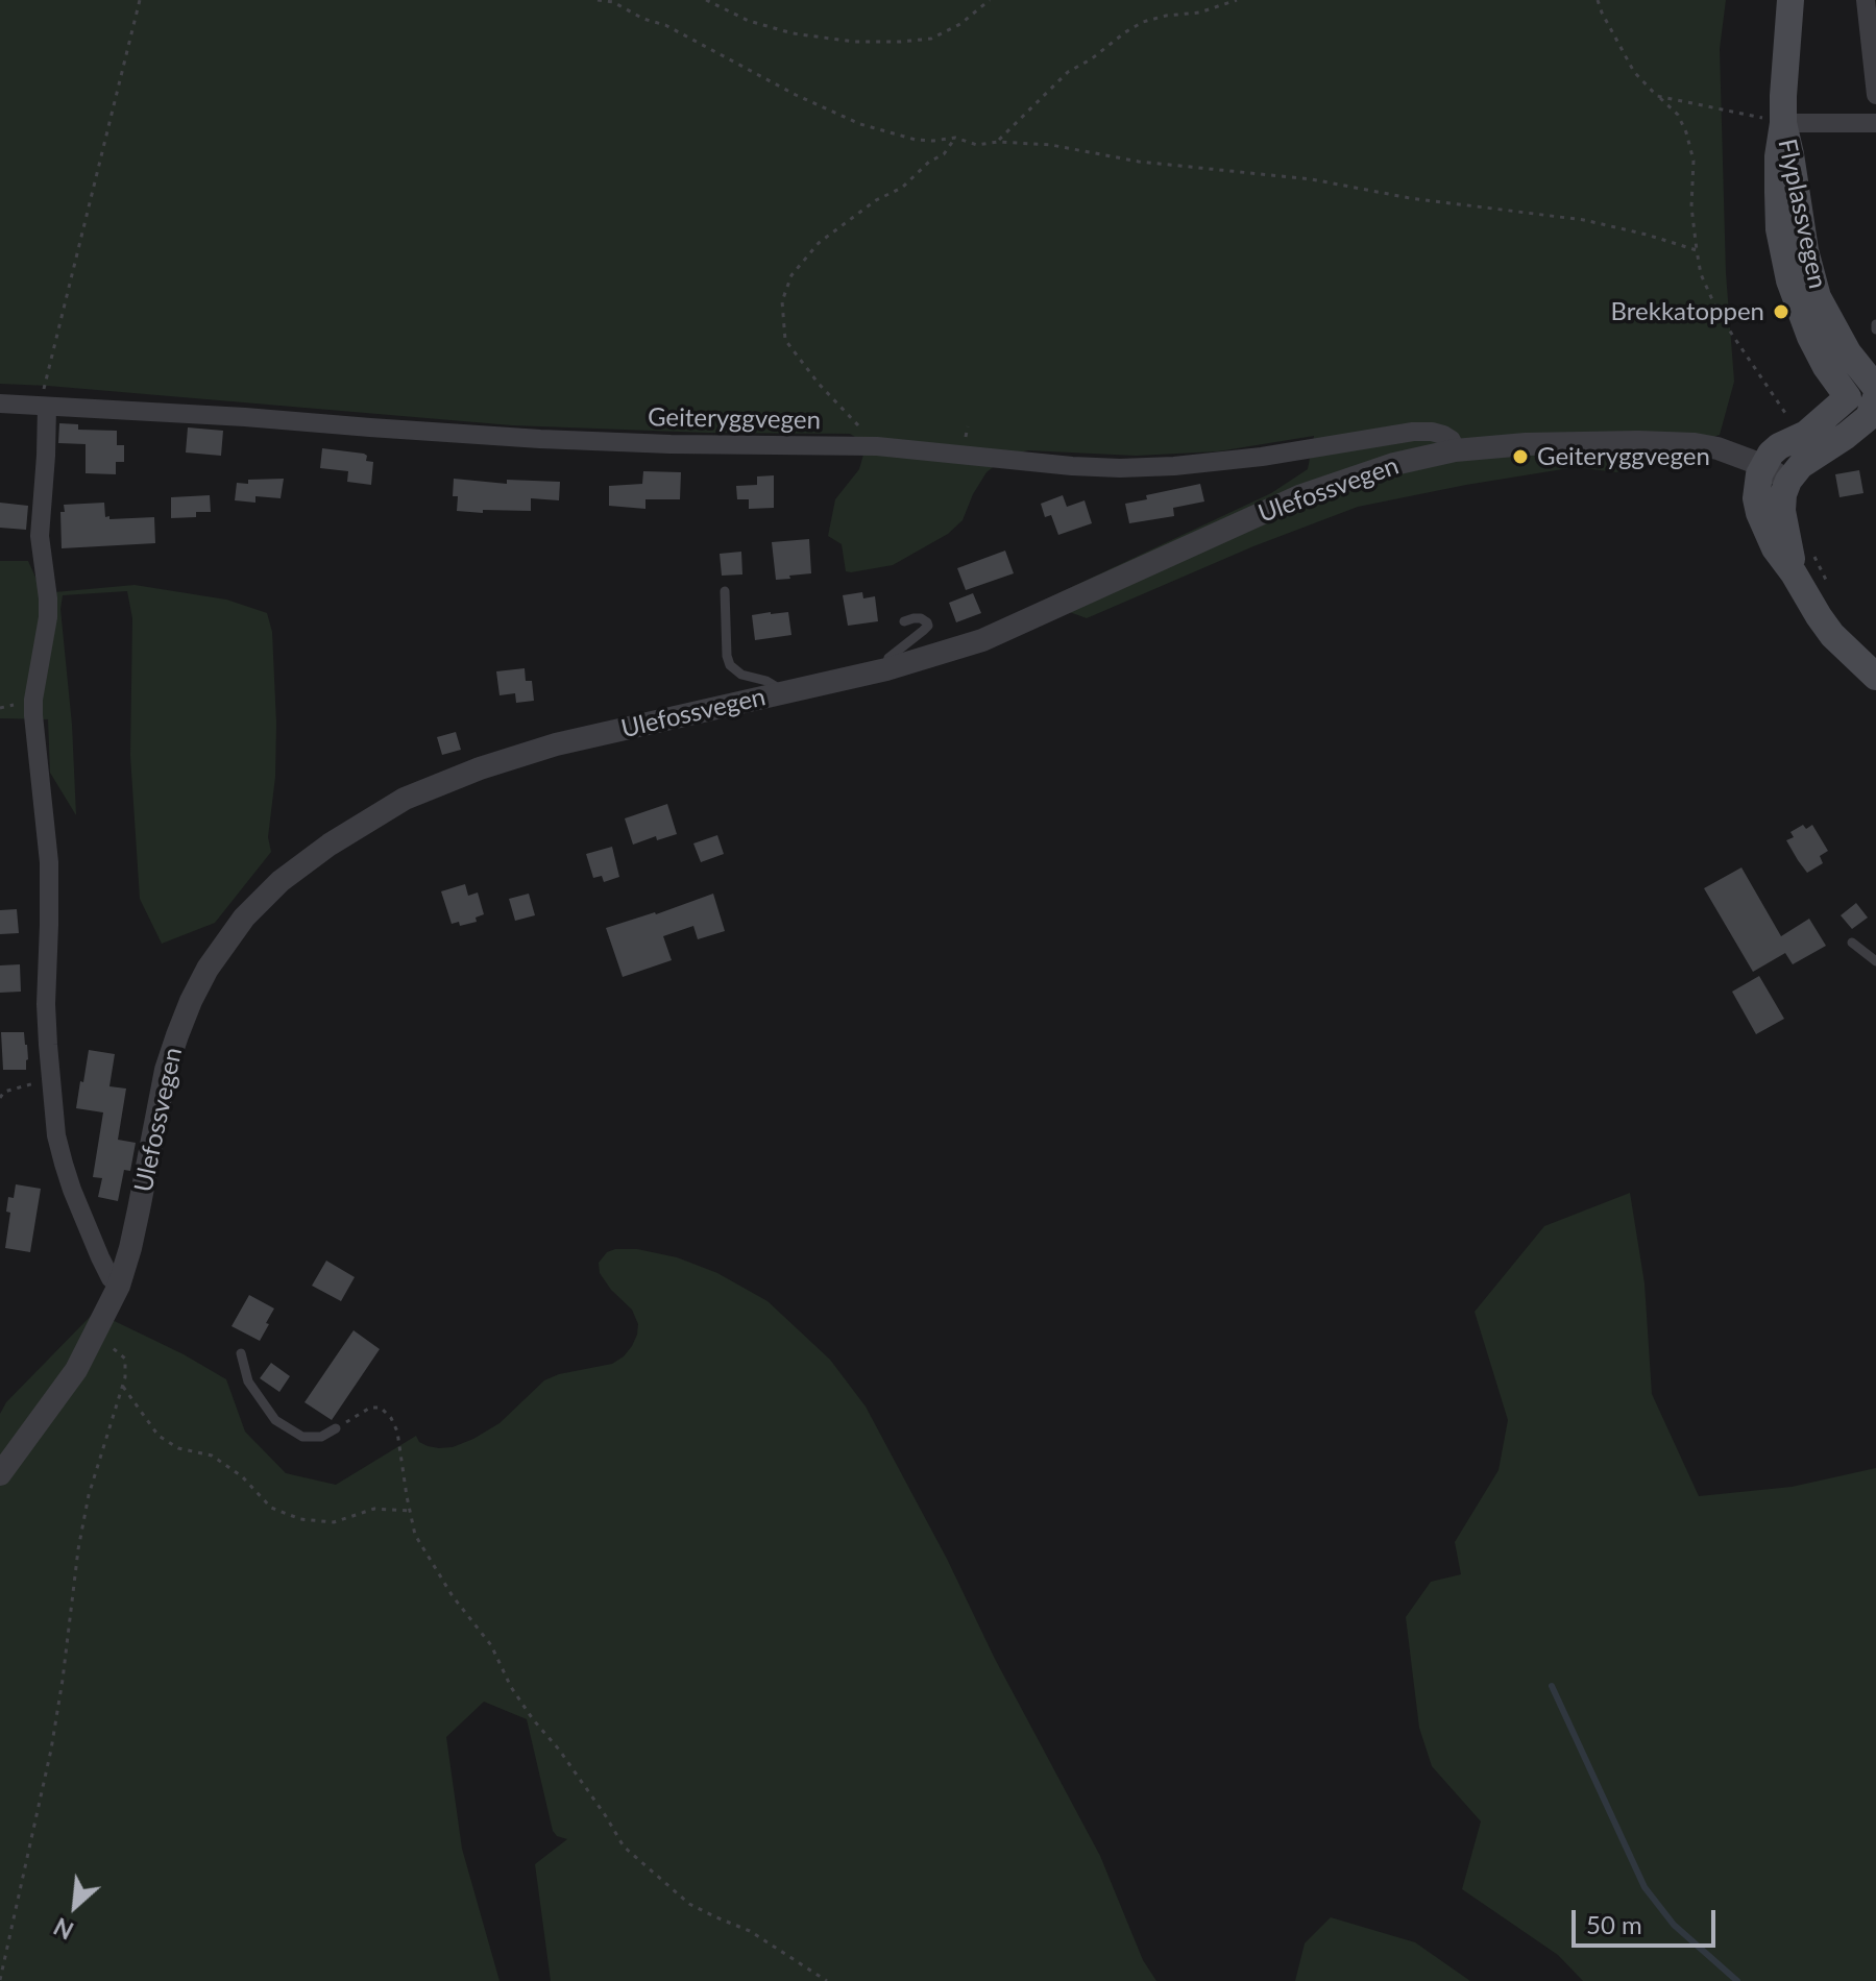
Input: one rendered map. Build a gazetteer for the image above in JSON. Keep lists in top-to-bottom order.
{
  "streets": {
    "main road": ["Flyplassvegen"],
    "street": ["Geiteryggvegen", "Ulefossvegen"]
  },
  "crossings": [
    ["Geiteryggvegen", "Ulefossvegen"]
  ],
  "places": ["Brekkatoppen", "Geiteryggvegen"],
  "scale_bar": "50 m",
  "north": "bottom left"
}
